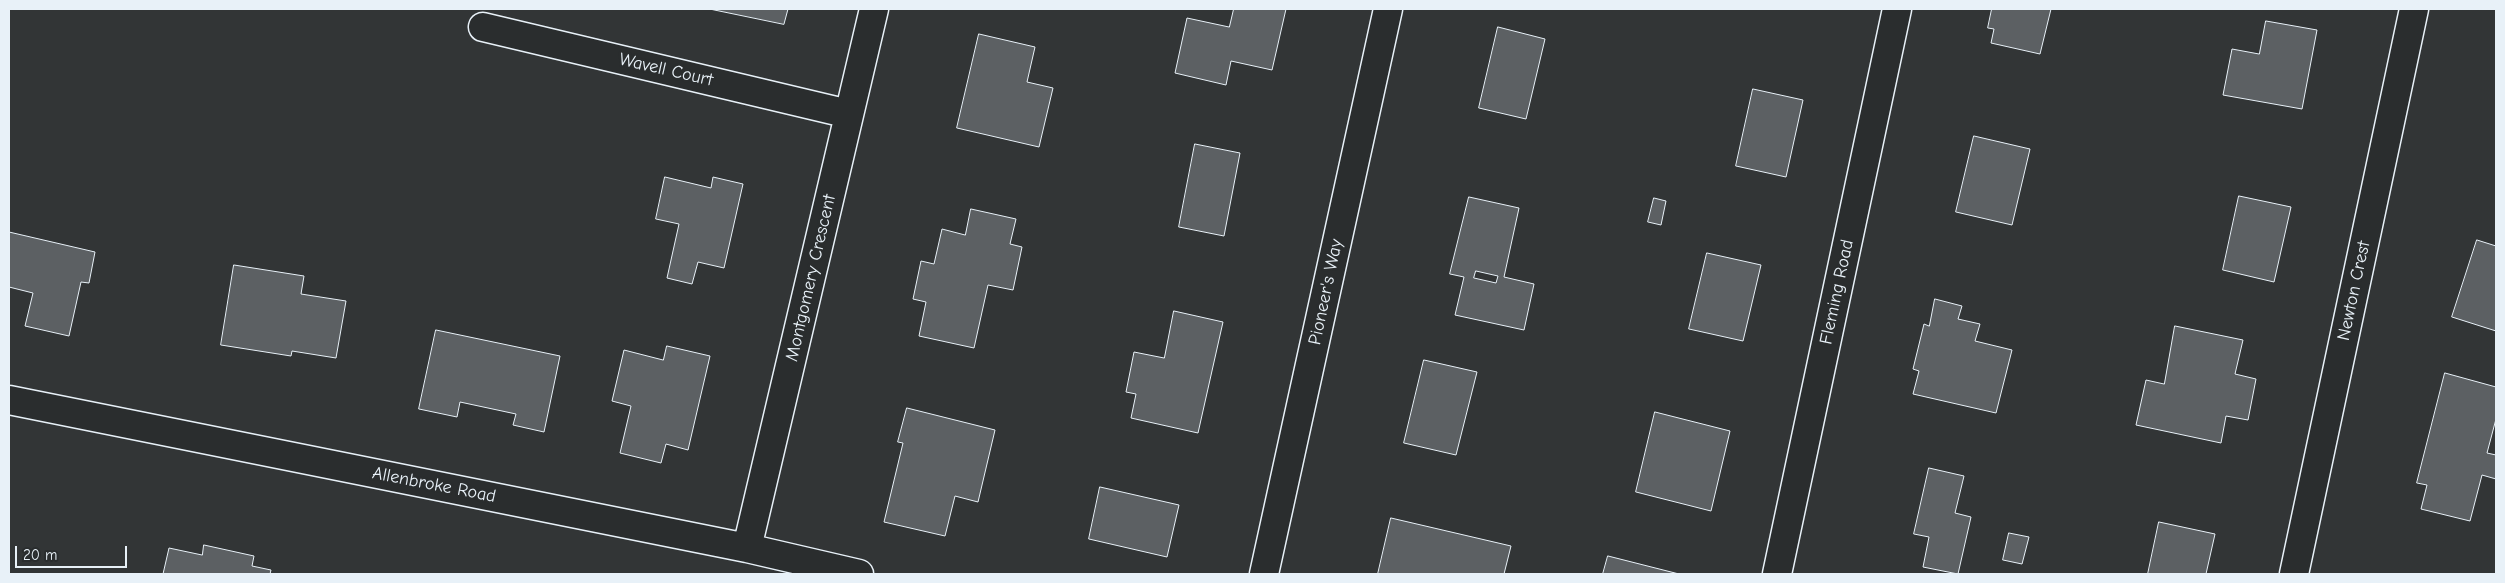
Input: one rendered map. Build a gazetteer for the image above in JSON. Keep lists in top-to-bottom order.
{
  "streets": {
    "street": [
      "Wavell Court",
      "Montgomery Crescent",
      "Newton Crest",
      "Pioneer's Way",
      "Fleming Road",
      "Allenbroke Road"
    ]
  },
  "crossings": [
    ["Wavell Court", "Montgomery Crescent"],
    ["Montgomery Crescent", "Allenbroke Road"]
  ],
  "scale_bar": "20 m"
}
